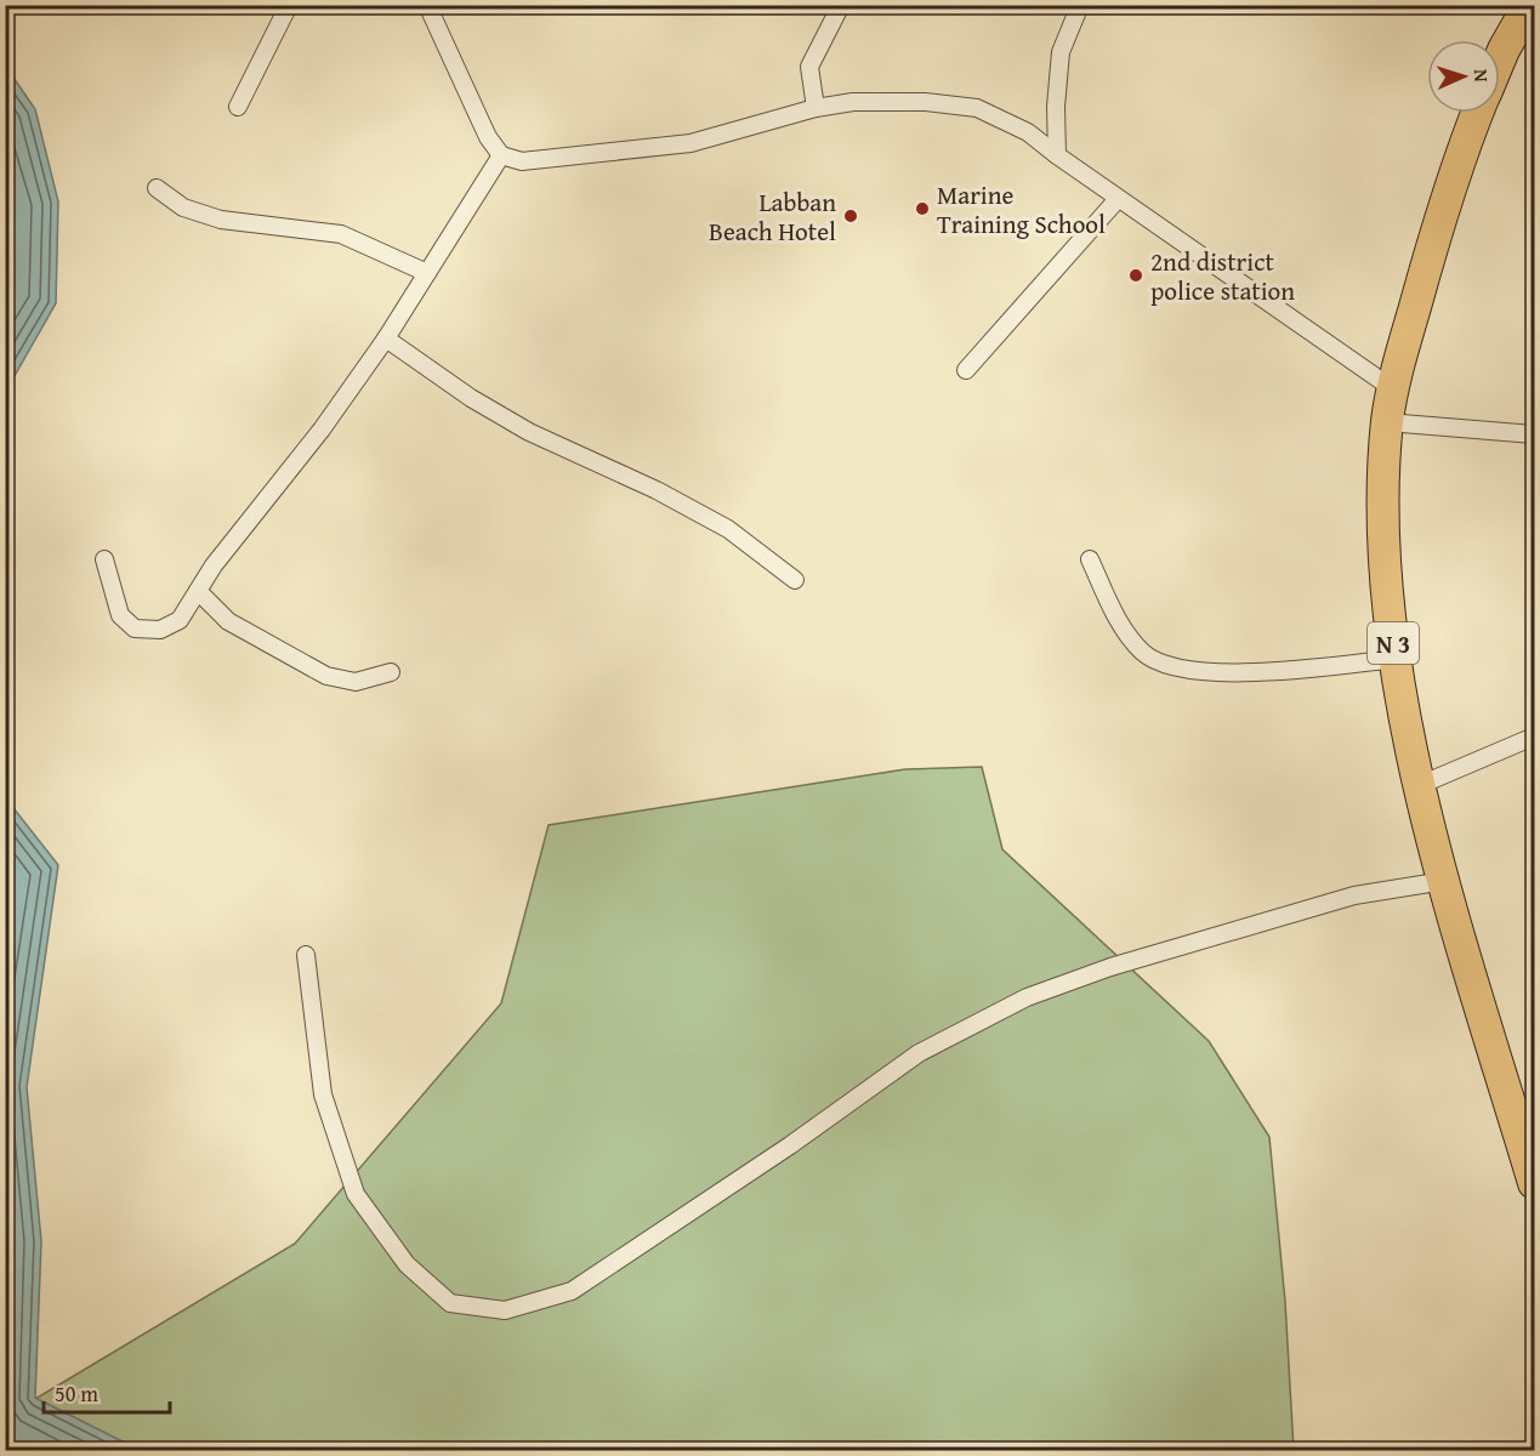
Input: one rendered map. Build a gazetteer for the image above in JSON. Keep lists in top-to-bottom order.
{
  "streets": {
    "highway": ["N 3"]
  },
  "places": ["Marine Training School", "Labban Beach Hotel", "2nd district police station"],
  "scale_bar": "50 m",
  "north": "right"
}
